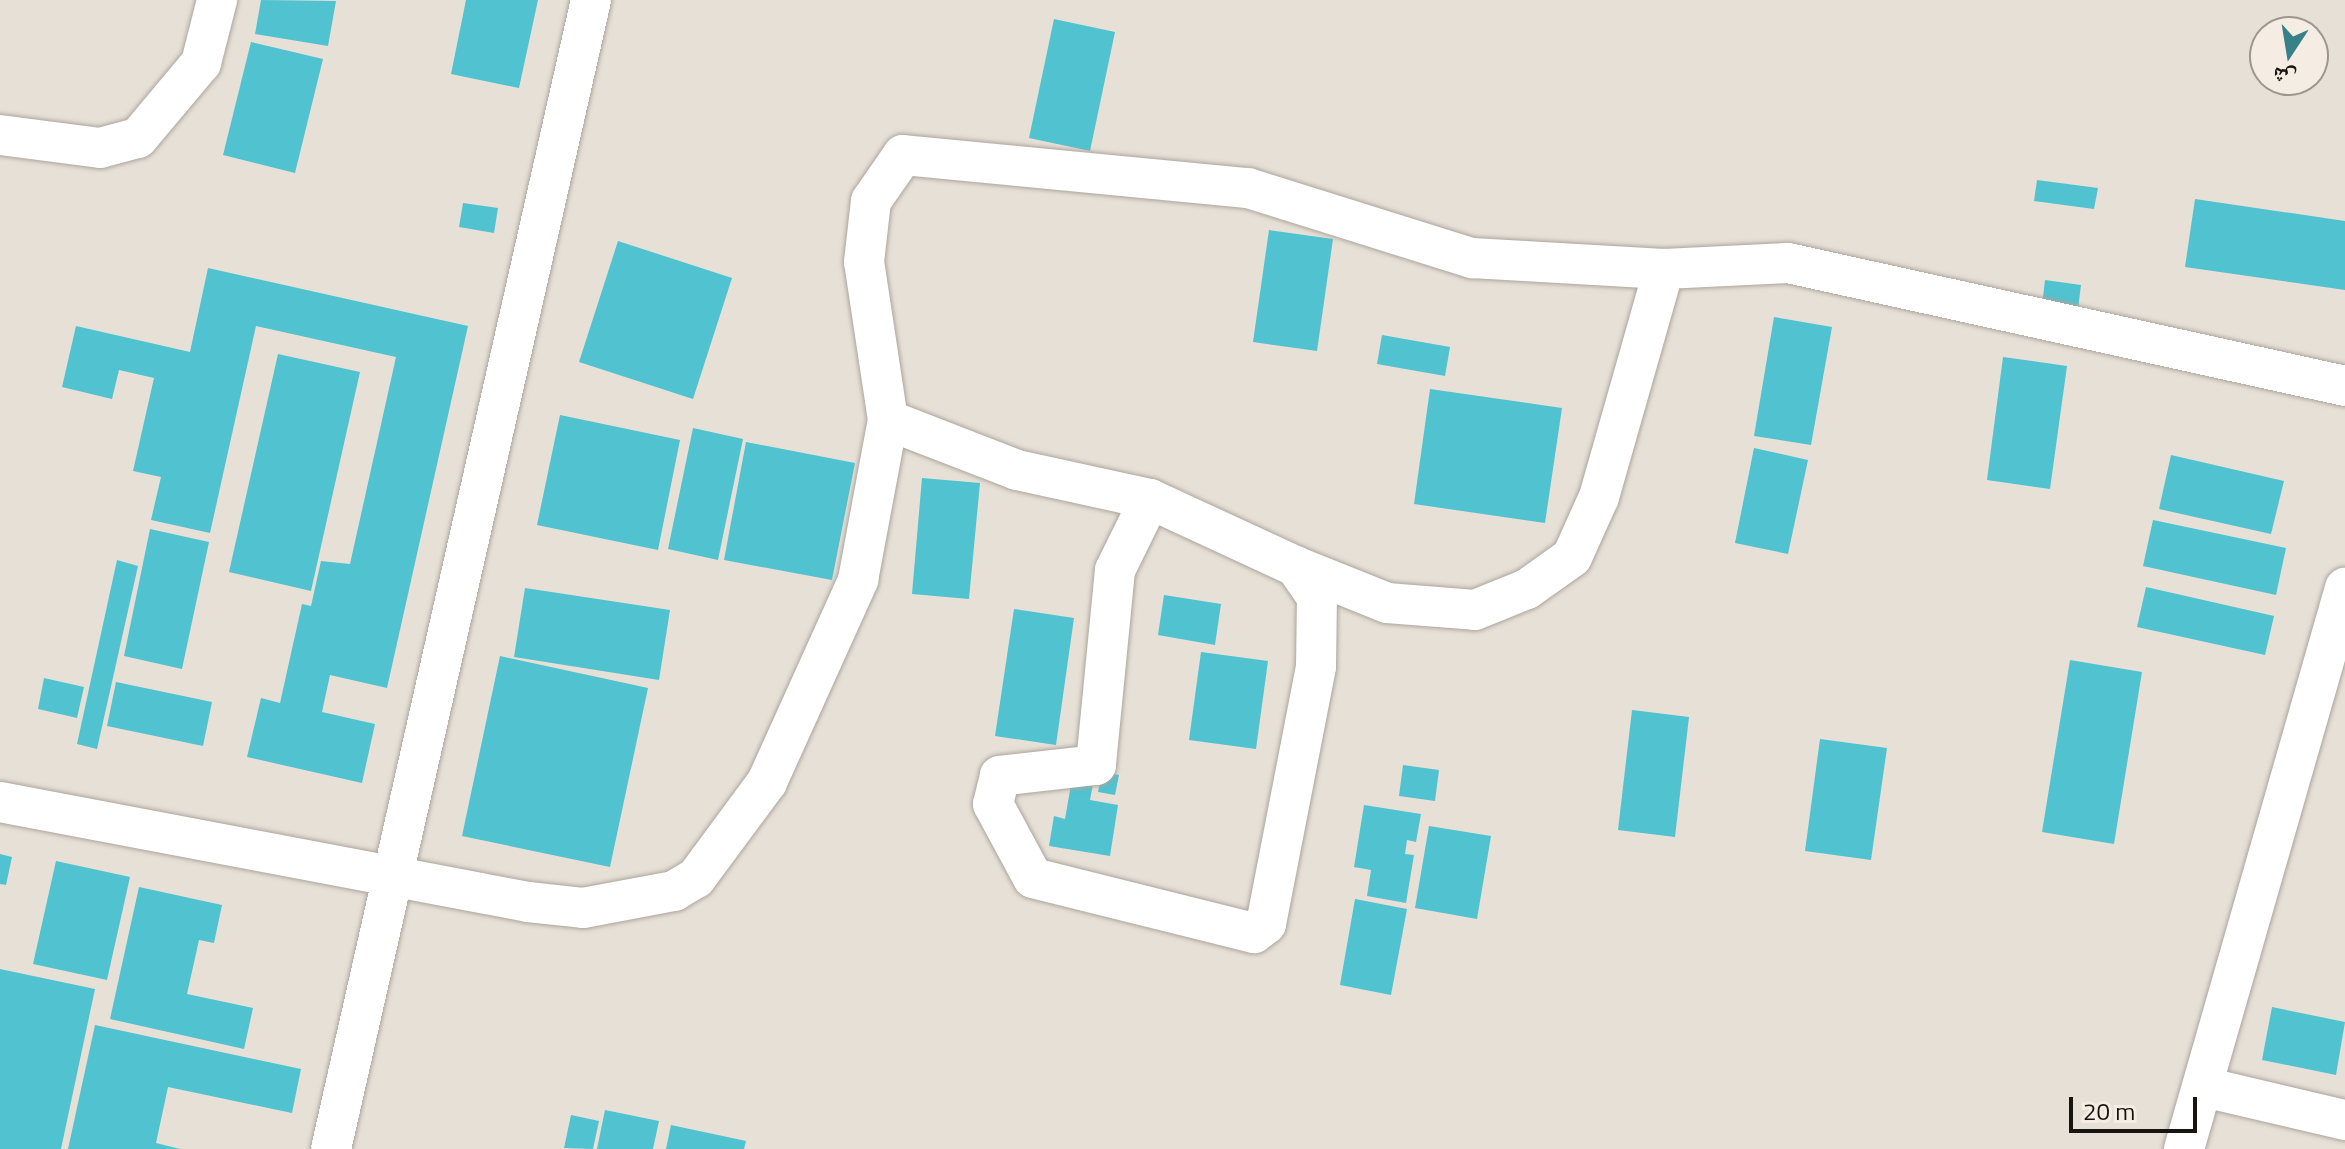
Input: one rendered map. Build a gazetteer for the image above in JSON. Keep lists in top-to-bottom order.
{
  "scale_bar": "20 m",
  "north": "bottom"
}
